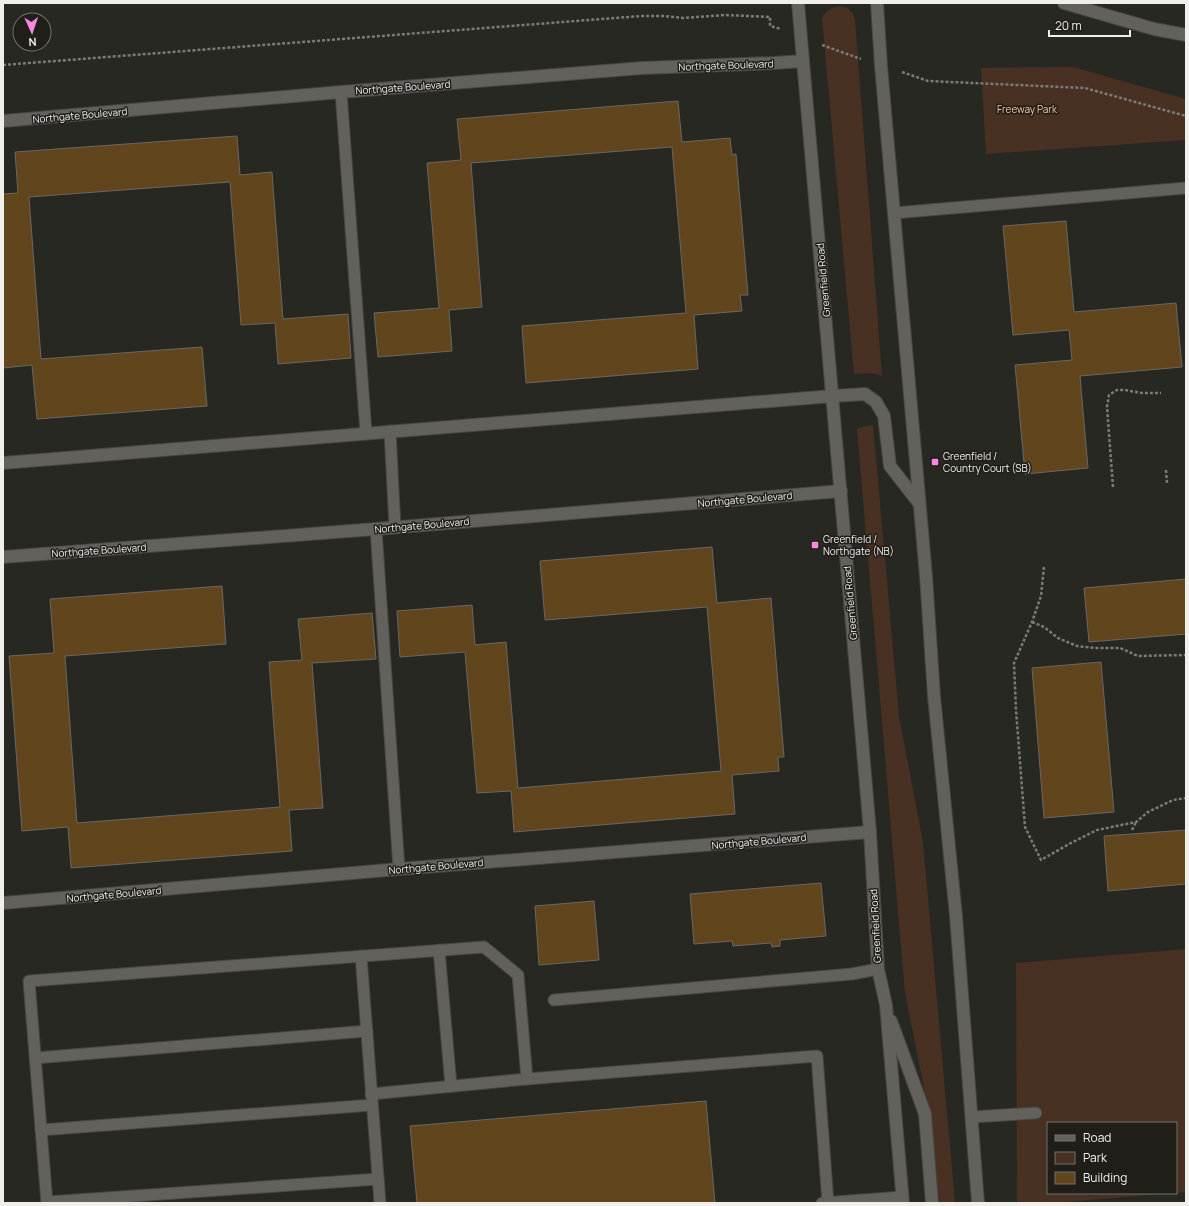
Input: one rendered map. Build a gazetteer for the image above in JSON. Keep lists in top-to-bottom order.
{
  "streets": {
    "street": ["Northgate Boulevard", "Greenfield Road"]
  },
  "crossings": [
    ["Northgate Boulevard", "Greenfield Road"]
  ],
  "parks": ["Freeway Park"],
  "places": {
    "transit": ["Greenfield / Country Court (SB)", "Greenfield / Northgate (NB)"]
  },
  "legend": ["Road", "Park", "Building"],
  "scale_bar": "20 m",
  "north": "bottom"
}
